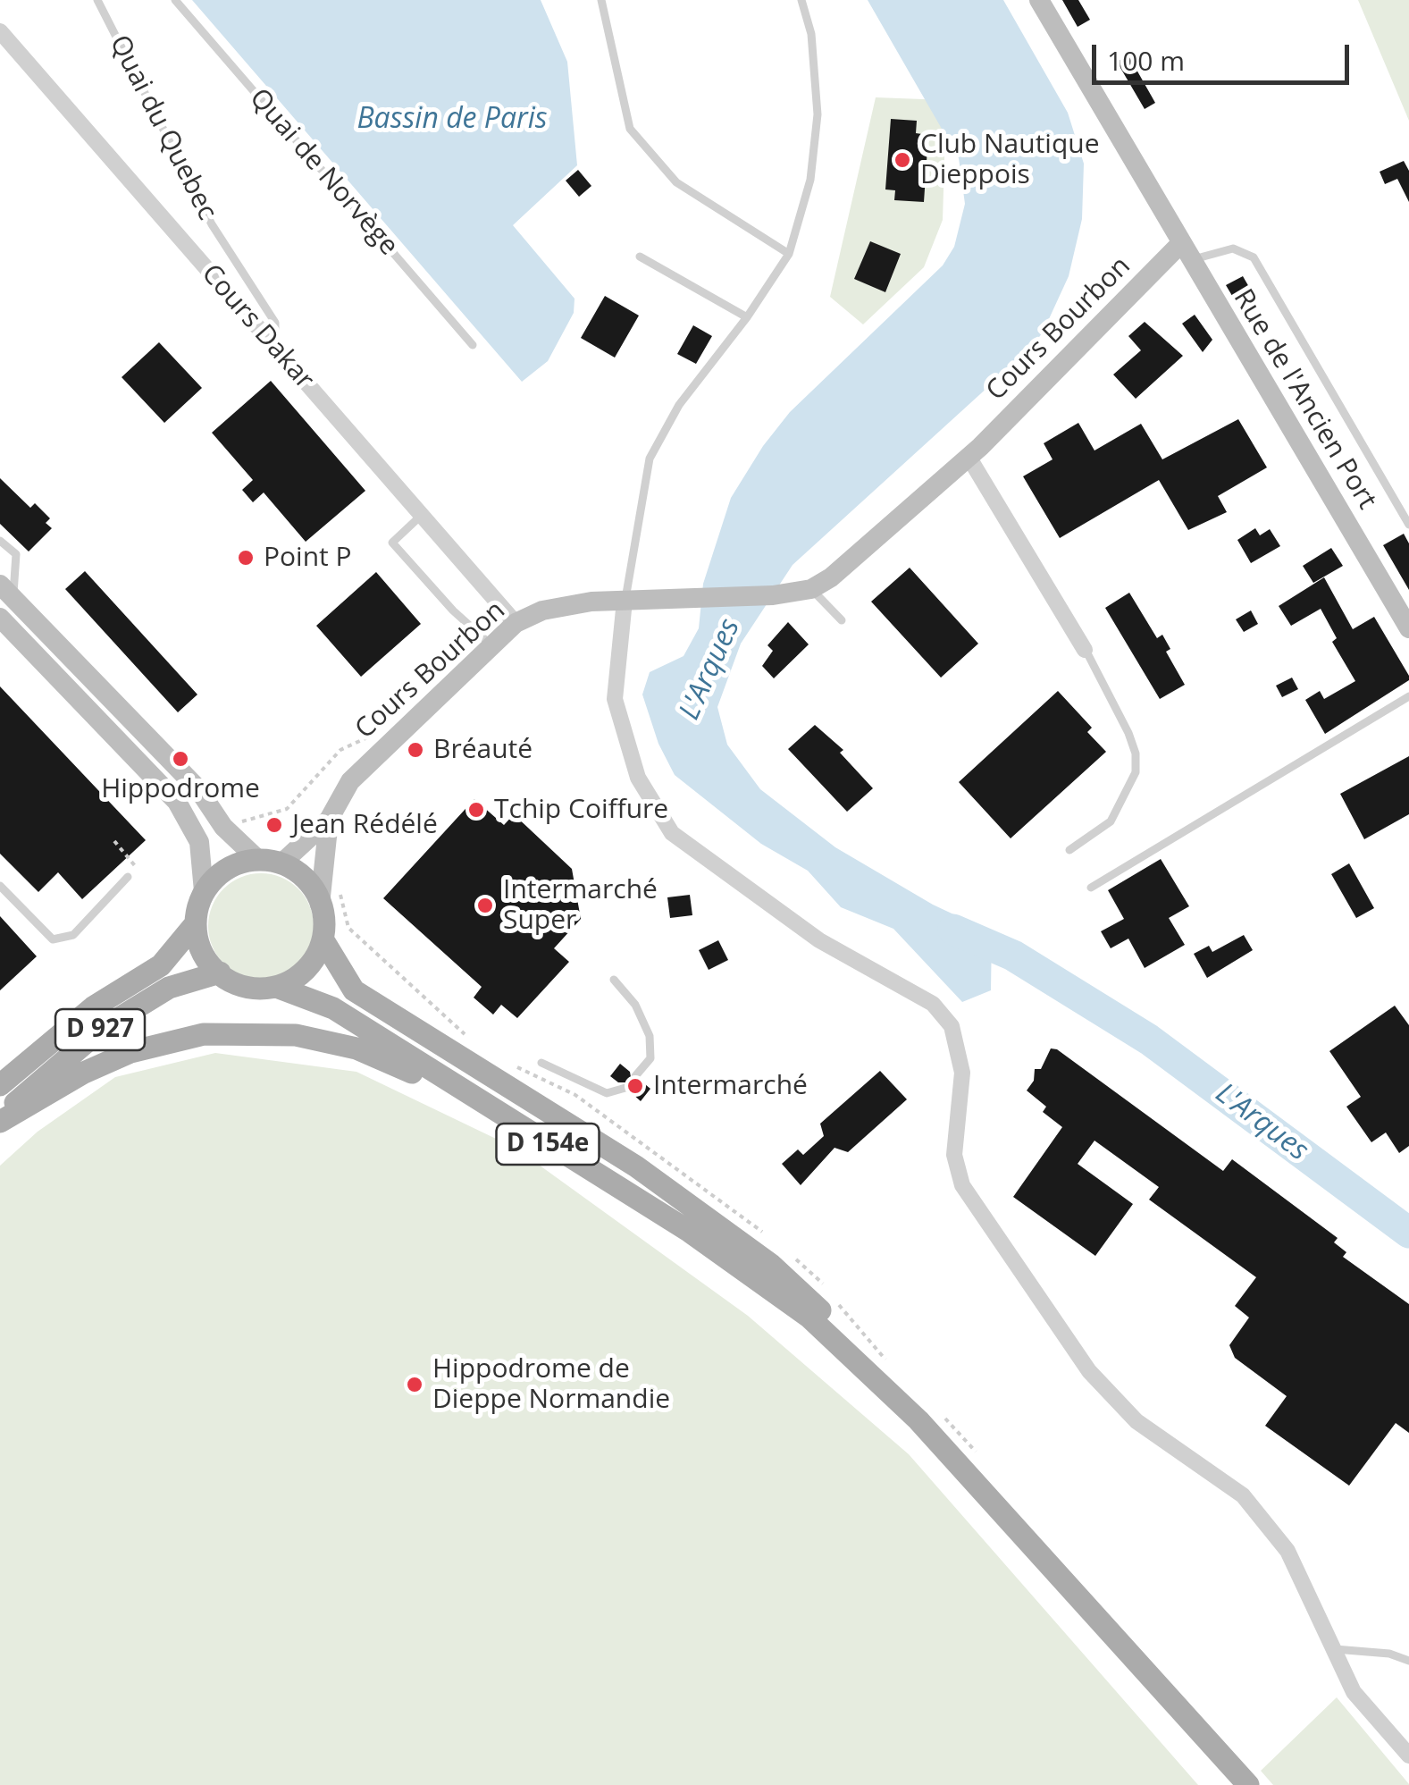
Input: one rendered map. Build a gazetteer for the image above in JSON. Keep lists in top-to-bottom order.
{
  "streets": {
    "main road": [
      "Cours Bourbon",
      "Rue de l'Ancien Port",
      "D 927",
      "D 154e"
    ],
    "street": ["Cours Dakar"],
    "lane": ["Quai du Quebec", "Quai de Norvège"]
  },
  "crossings": [
    ["Quai du Quebec", "Cours Dakar"],
    ["Cours Dakar", "Cours Bourbon"],
    ["Cours Bourbon", "Rue de l'Ancien Port"],
    ["Cours Bourbon", "D 927"],
    ["Cours Bourbon", "D 154e"],
    ["D 927", "D 154e"]
  ],
  "water": ["Bassin de Paris", "L'Arques"],
  "places": [
    "Club Nautique Dieppois",
    "Point P",
    "Bréauté",
    "Hippodrome",
    "Tchip Coiffure",
    "Jean Rédélé",
    "Intermarché Super",
    "Intermarché",
    "Hippodrome de Dieppe Normandie"
  ],
  "scale_bar": "100 m"
}
